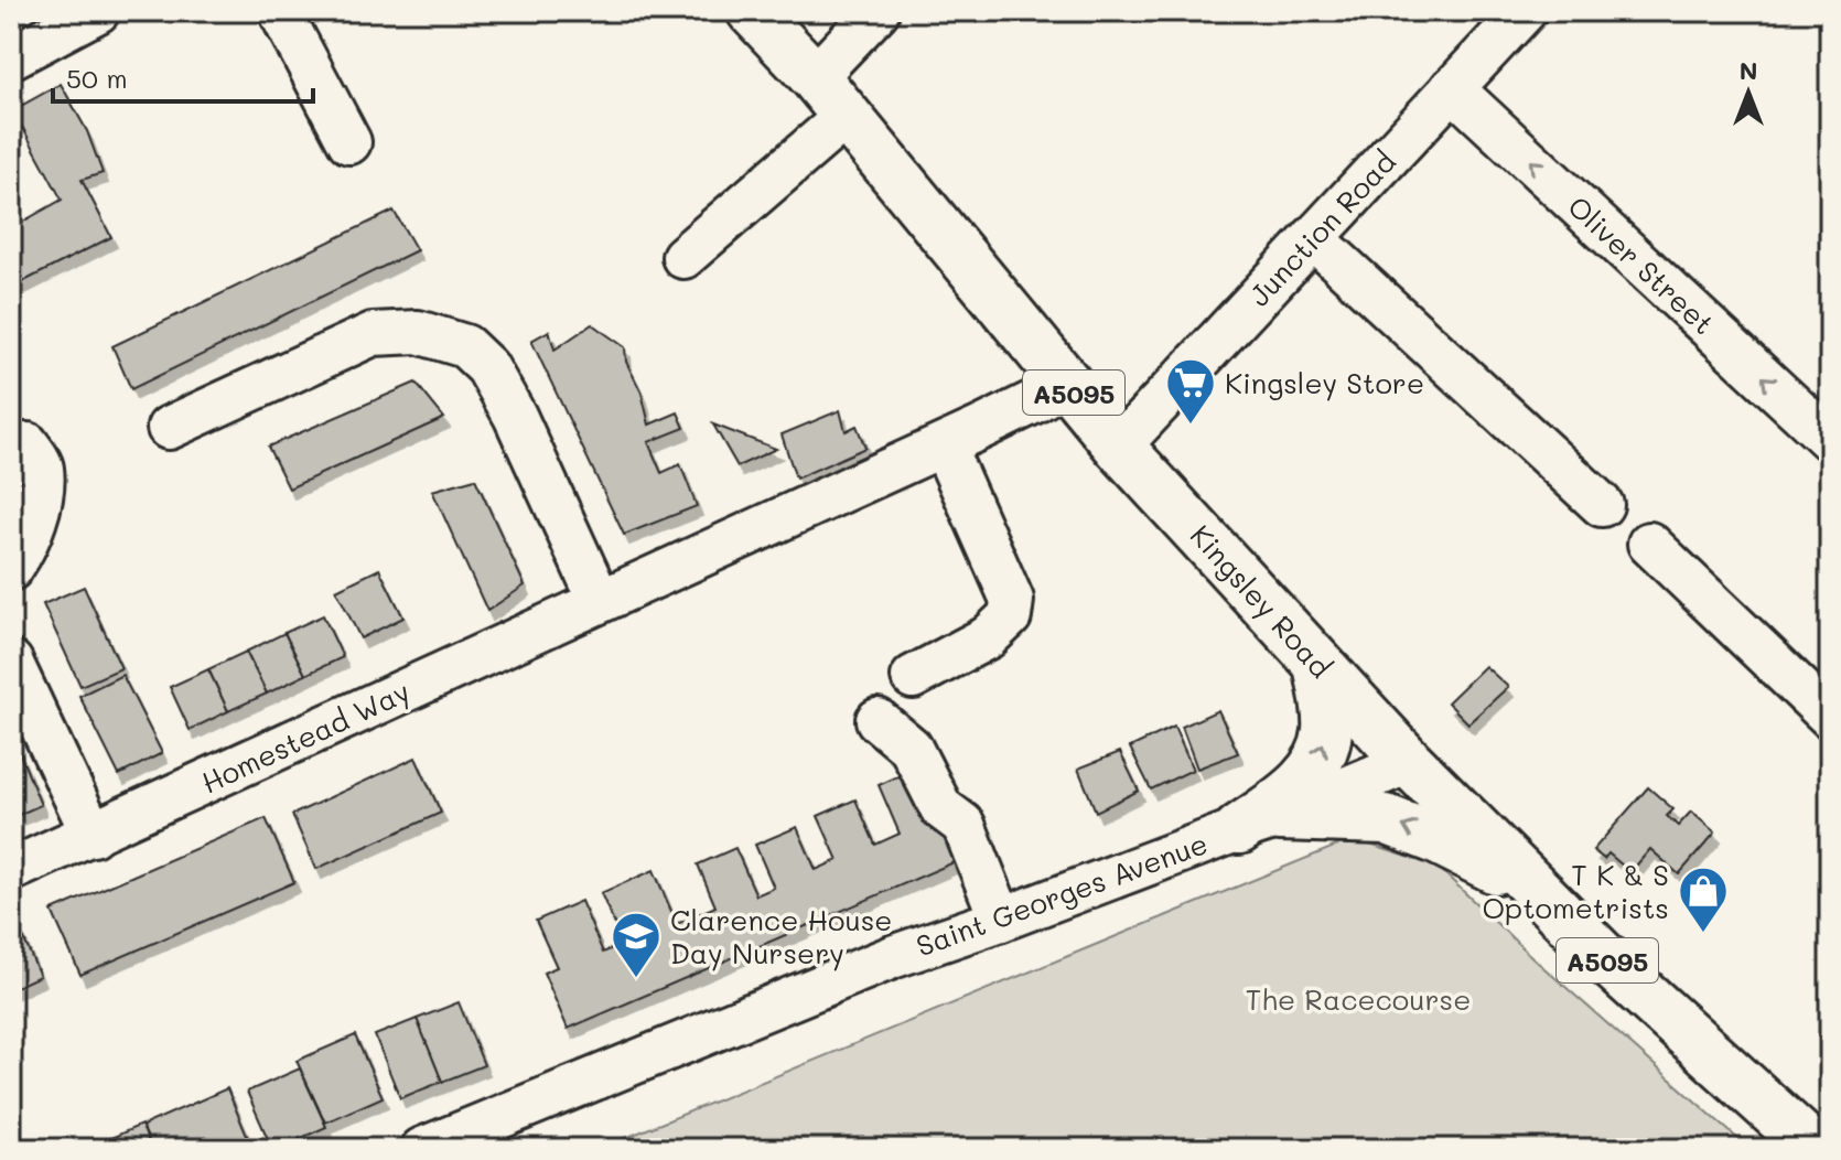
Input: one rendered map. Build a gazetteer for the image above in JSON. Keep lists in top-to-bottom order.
{
  "streets": {
    "main road": ["A5095", "Kingsley Road"],
    "street": [
      "Junction Road",
      "Oliver Street",
      "Homestead Way",
      "Saint Georges Avenue"
    ]
  },
  "crossings": [
    ["Junction Road", "Oliver Street"],
    ["Junction Road", "Kingsley Road"],
    ["Kingsley Road", "Homestead Way"],
    ["Kingsley Road", "Saint Georges Avenue"]
  ],
  "parks": ["The Racecourse"],
  "places": {
    "supermarket": ["Kingsley Store"],
    "shop": ["T K & S Optometrists"],
    "school or university": ["Clarence House Day Nursery"]
  },
  "scale_bar": "50 m",
  "north": "top"
}
